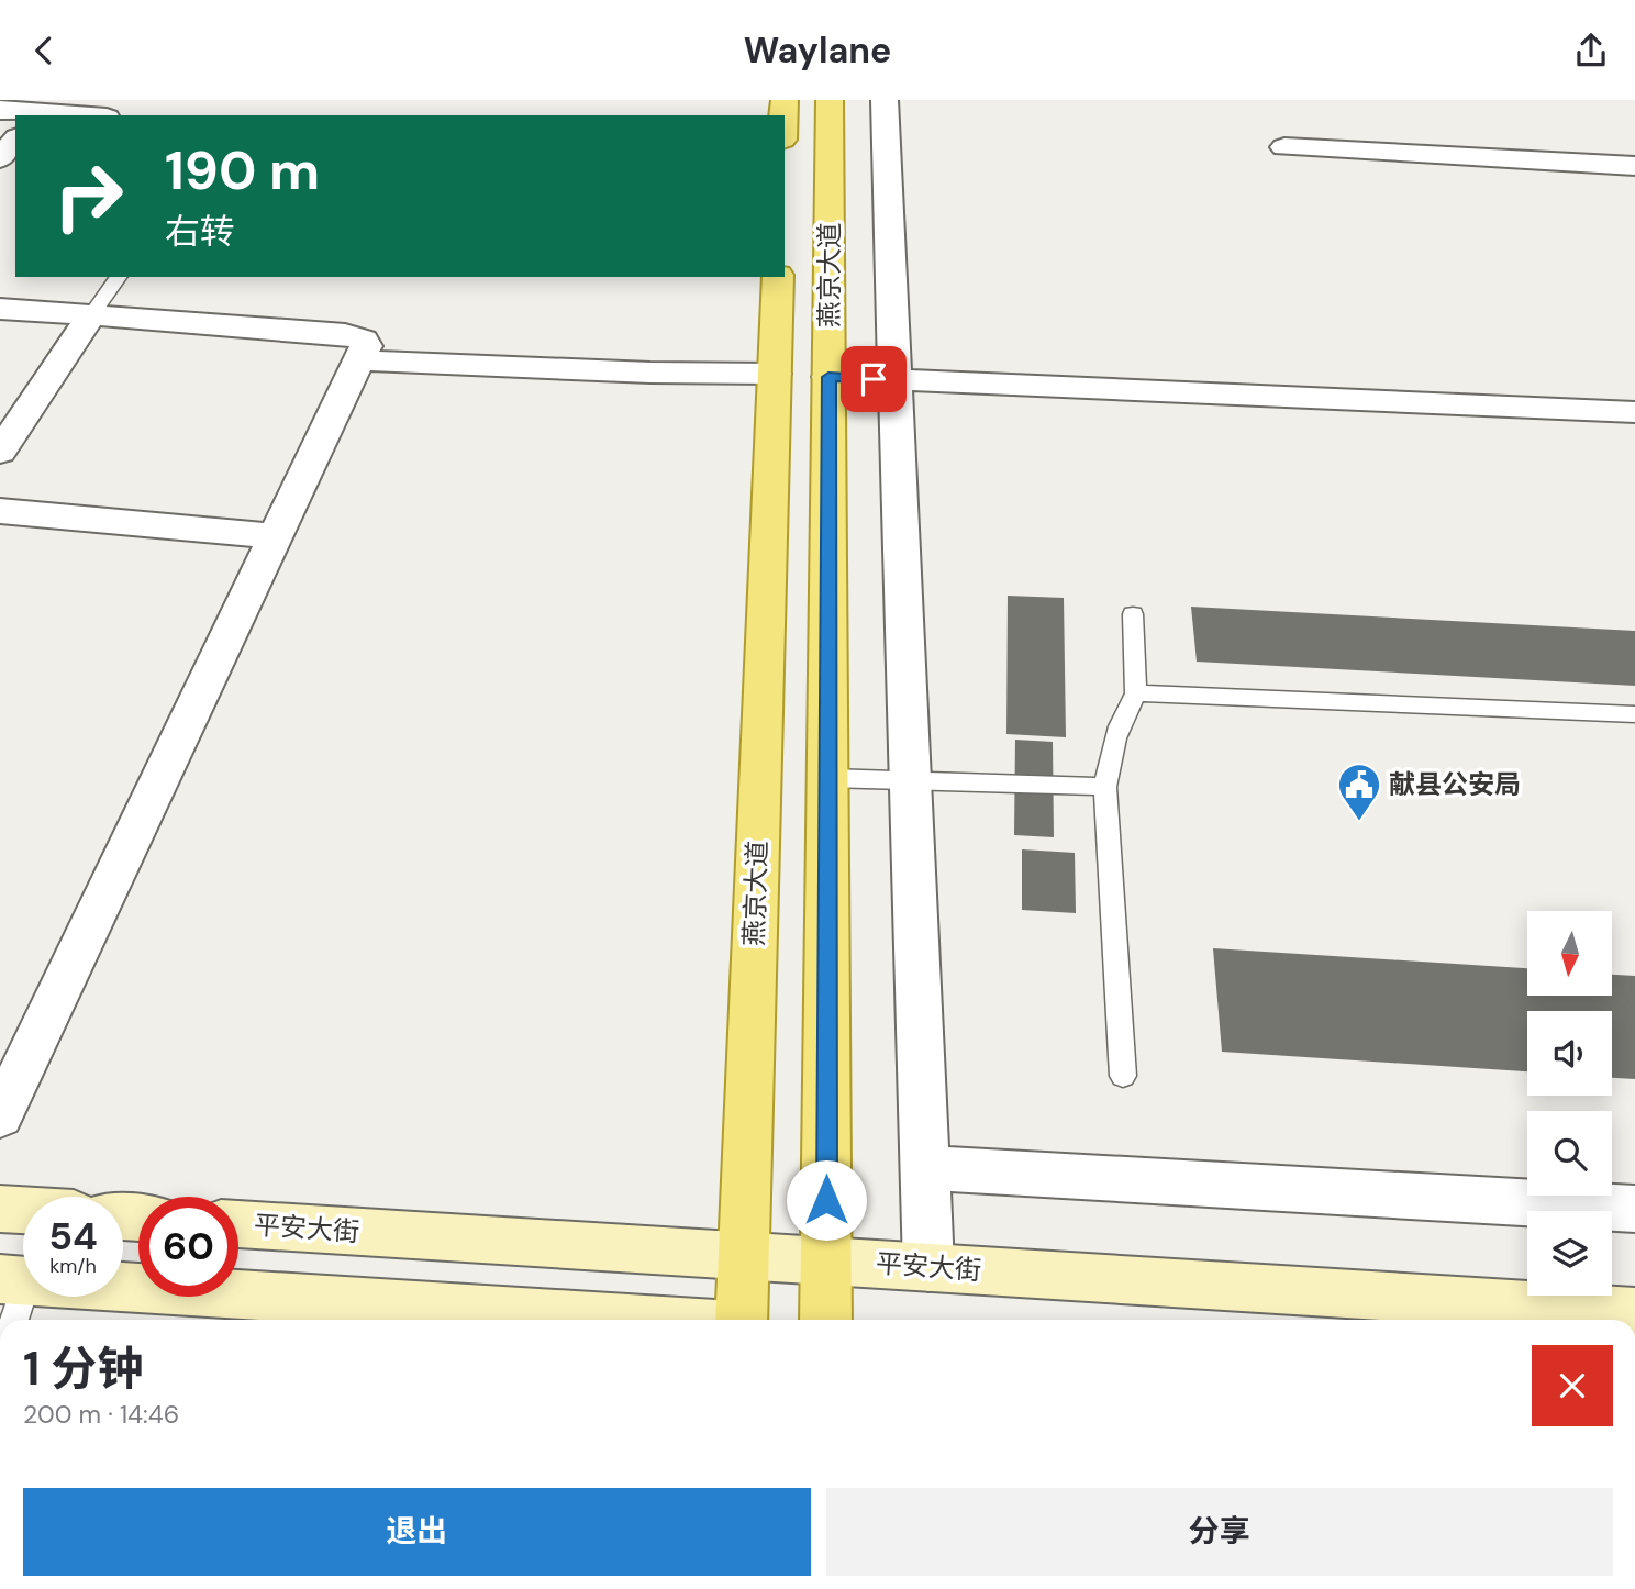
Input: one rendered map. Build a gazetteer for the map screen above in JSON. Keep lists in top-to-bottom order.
{
  "streets": {
    "main road": ["燕京大道", "平安大街"]
  },
  "crossings": [
    ["燕京大道", "平安大街"]
  ],
  "places": {
    "public building": ["献县公安局"]
  },
  "north": "bottom",
  "page": {
    "header": "Waylane",
    "turn": ["190 m", "右转"],
    "speed": "54 km/h",
    "limit": "60",
    "heading": ["1 分钟", "200 m · 14:46"],
    "buttons": ["退出", "分享"]
  }
}
